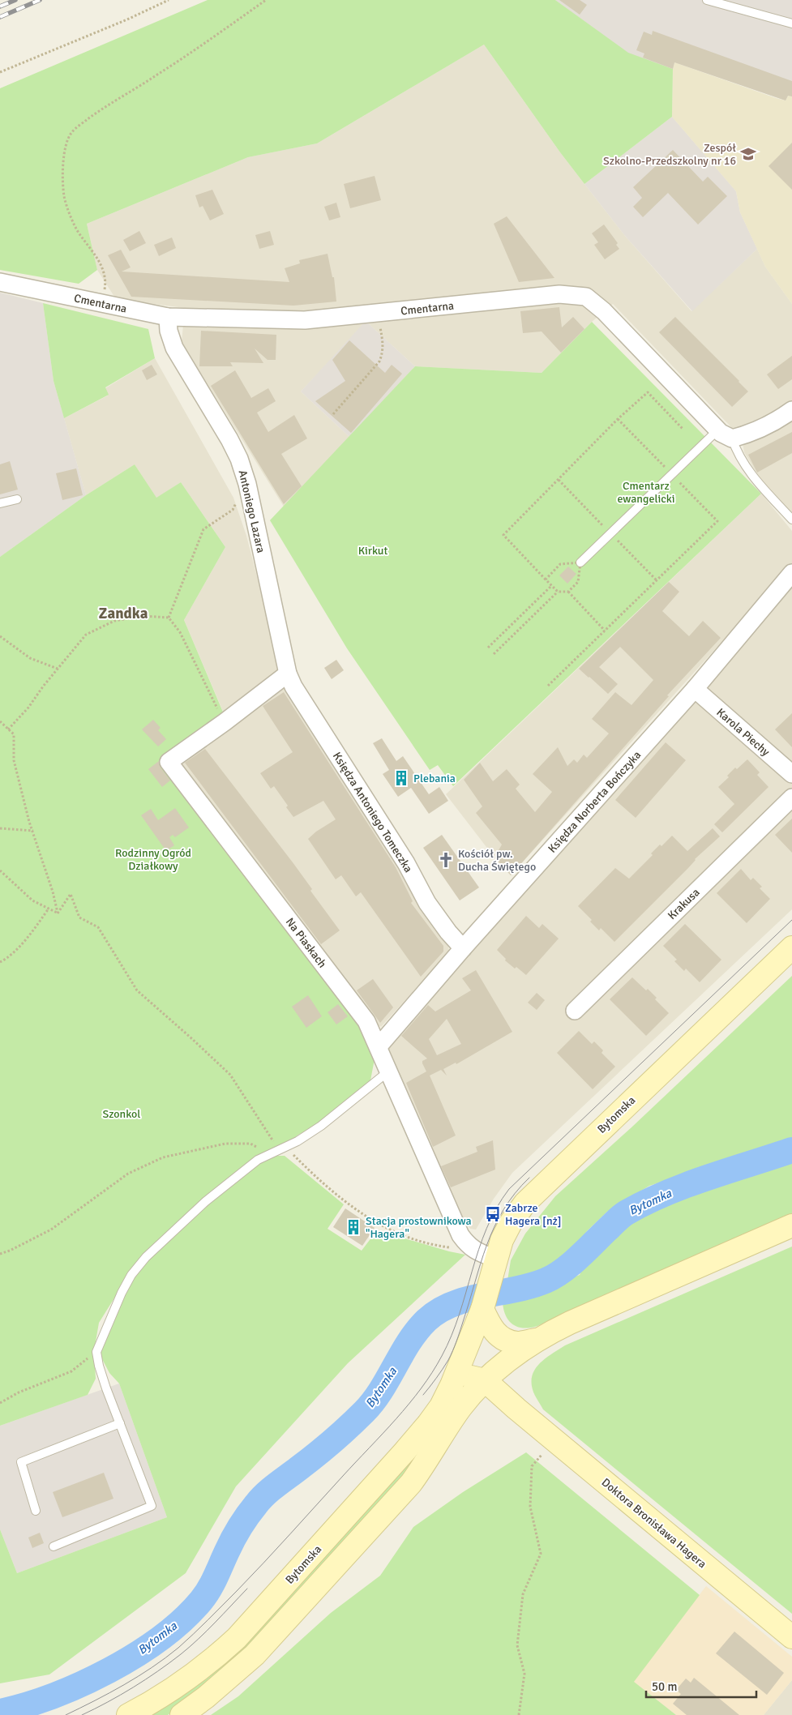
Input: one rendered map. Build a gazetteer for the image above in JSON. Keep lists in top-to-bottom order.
{
  "streets": {
    "street": [
      "Cmentarna",
      "Antoniego Lazara",
      "Karola Piechy",
      "Księdza Norberta Bończyka",
      "Księdza Antoniego Tomeczka",
      "Krakusa",
      "Na Piaskach",
      "Bytomska",
      "Doktora Bronisława Hagera"
    ]
  },
  "crossings": [
    ["Cmentarna", "Antoniego Lazara"],
    ["Antoniego Lazara", "Księdza Antoniego Tomeczka"],
    ["Antoniego Lazara", "Na Piaskach"],
    ["Karola Piechy", "Księdza Norberta Bończyka"],
    ["Księdza Norberta Bończyka", "Księdza Antoniego Tomeczka"],
    ["Księdza Norberta Bończyka", "Na Piaskach"],
    ["Księdza Antoniego Tomeczka", "Na Piaskach"],
    ["Bytomska", "Doktora Bronisława Hagera"]
  ],
  "districts": ["Zandka"],
  "water": ["Bytomka"],
  "parks": [
    "Cmentarz ewangelicki",
    "Kirkut",
    "Rodzinny Ogród Działkowy",
    "Szonkol"
  ],
  "places": {
    "school or university": ["Zespół Szkolno-Przedszkolny nr 16"],
    "building": ["Plebania", "Stacja prostownikowa \"Hagera\""],
    "church": ["Kościół pw. Ducha Świętego"],
    "bus stop": ["Zabrze Hagera [nż]"]
  },
  "scale_bar": "50 m"
}
